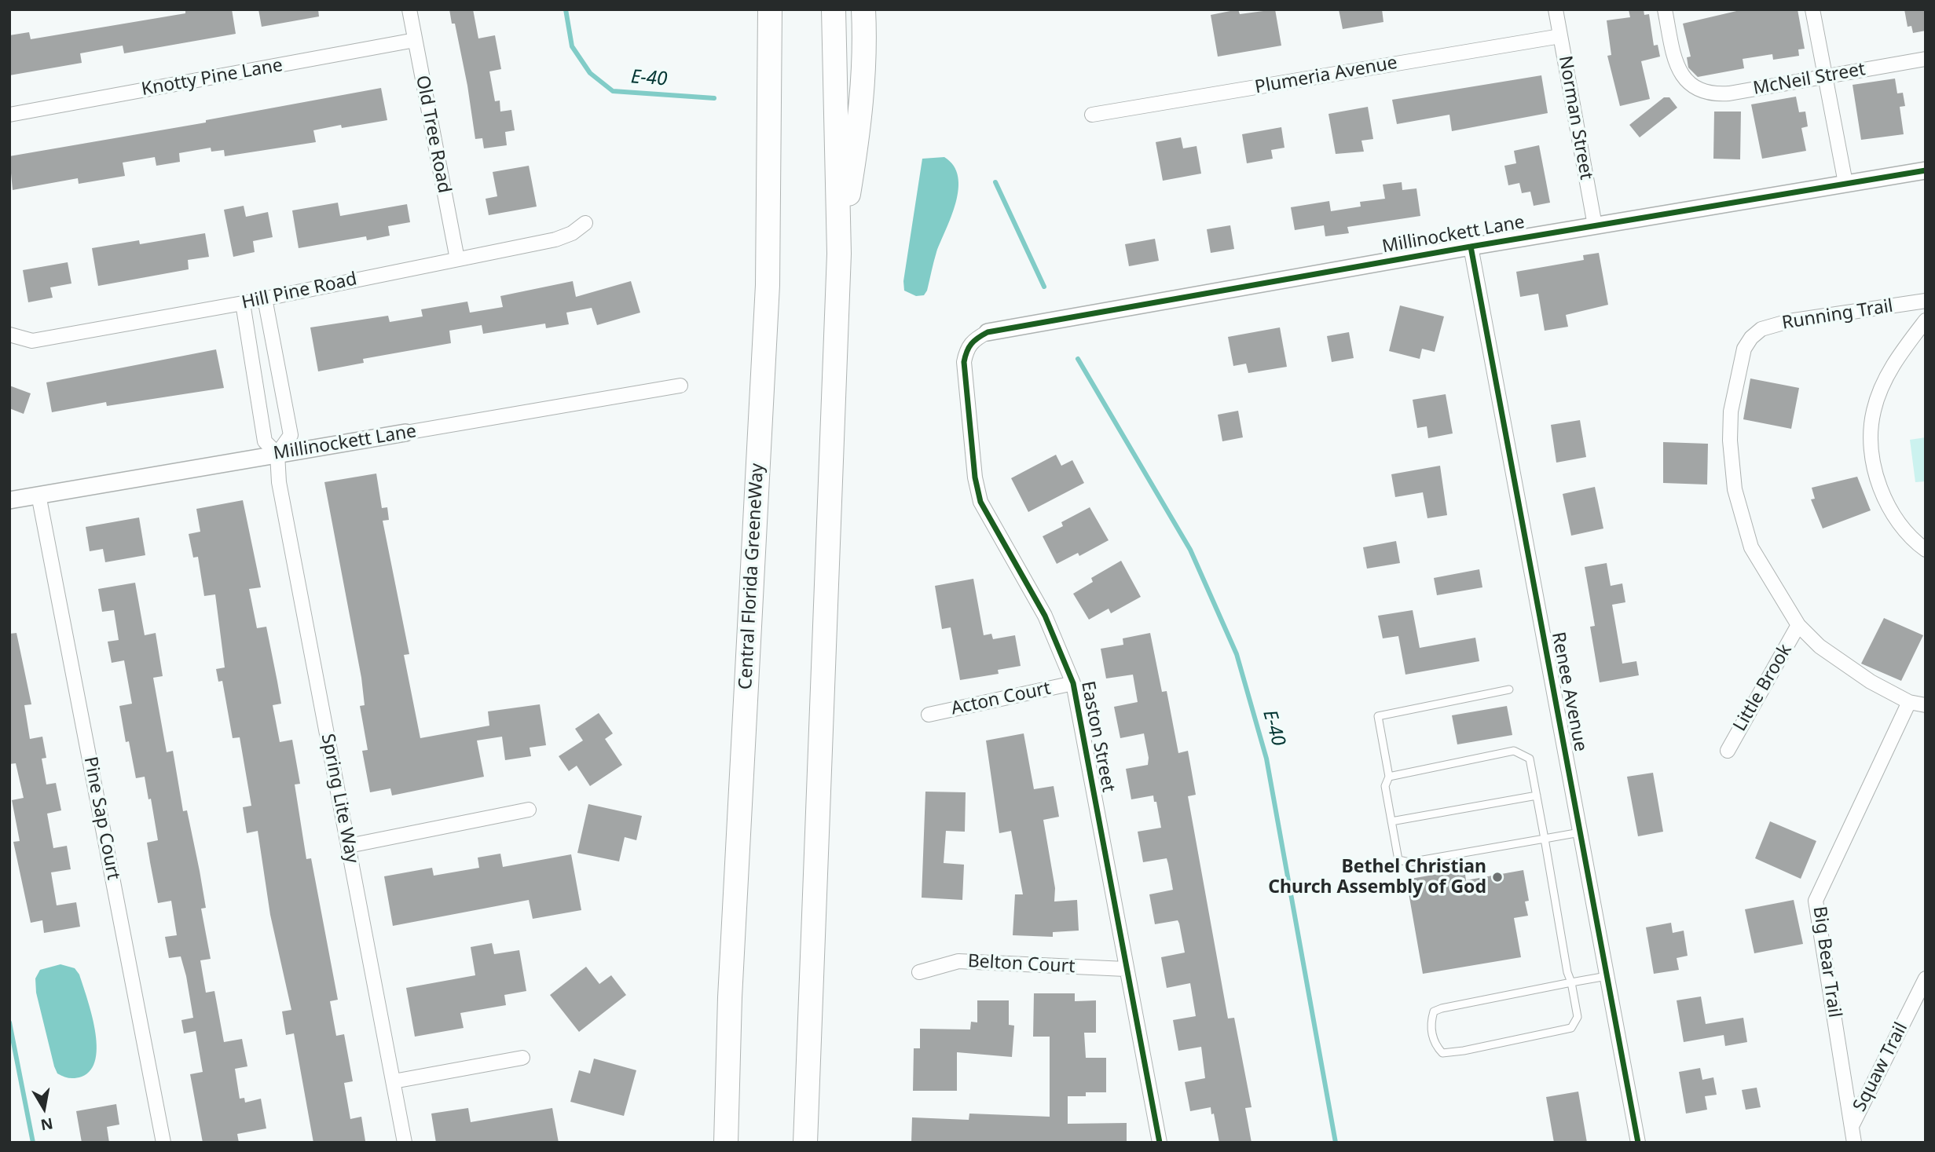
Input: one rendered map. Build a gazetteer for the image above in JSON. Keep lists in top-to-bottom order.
{
  "streets": {
    "highway": ["Central Florida GreeneWay"],
    "street": [
      "Plumeria Avenue",
      "Knotty Pine Lane",
      "McNeil Street",
      "Norman Street",
      "Old Tree Road",
      "Millinockett Lane",
      "Hill Pine Road",
      "Running Trail",
      "Little Brook",
      "Renee Avenue",
      "Acton Court",
      "Easton Street",
      "Spring Lite Way",
      "Pine Sap Court",
      "Big Bear Trail",
      "Belton Court",
      "Squaw Trail"
    ]
  },
  "crossings": [
    ["Plumeria Avenue", "Norman Street"],
    ["Knotty Pine Lane", "Old Tree Road"],
    ["Norman Street", "Millinockett Lane"],
    ["Old Tree Road", "Hill Pine Road"],
    ["Millinockett Lane", "Renee Avenue"],
    ["Millinockett Lane", "Easton Street"],
    ["Millinockett Lane", "Spring Lite Way"],
    ["Millinockett Lane", "Pine Sap Court"],
    ["Running Trail", "Little Brook"],
    ["Running Trail", "Big Bear Trail"],
    ["Acton Court", "Easton Street"],
    ["Easton Street", "Belton Court"],
    ["Big Bear Trail", "Squaw Trail"]
  ],
  "water": ["E-40"],
  "places": ["Bethel Christian Church Assembly of God"],
  "north": "bottom"
}
